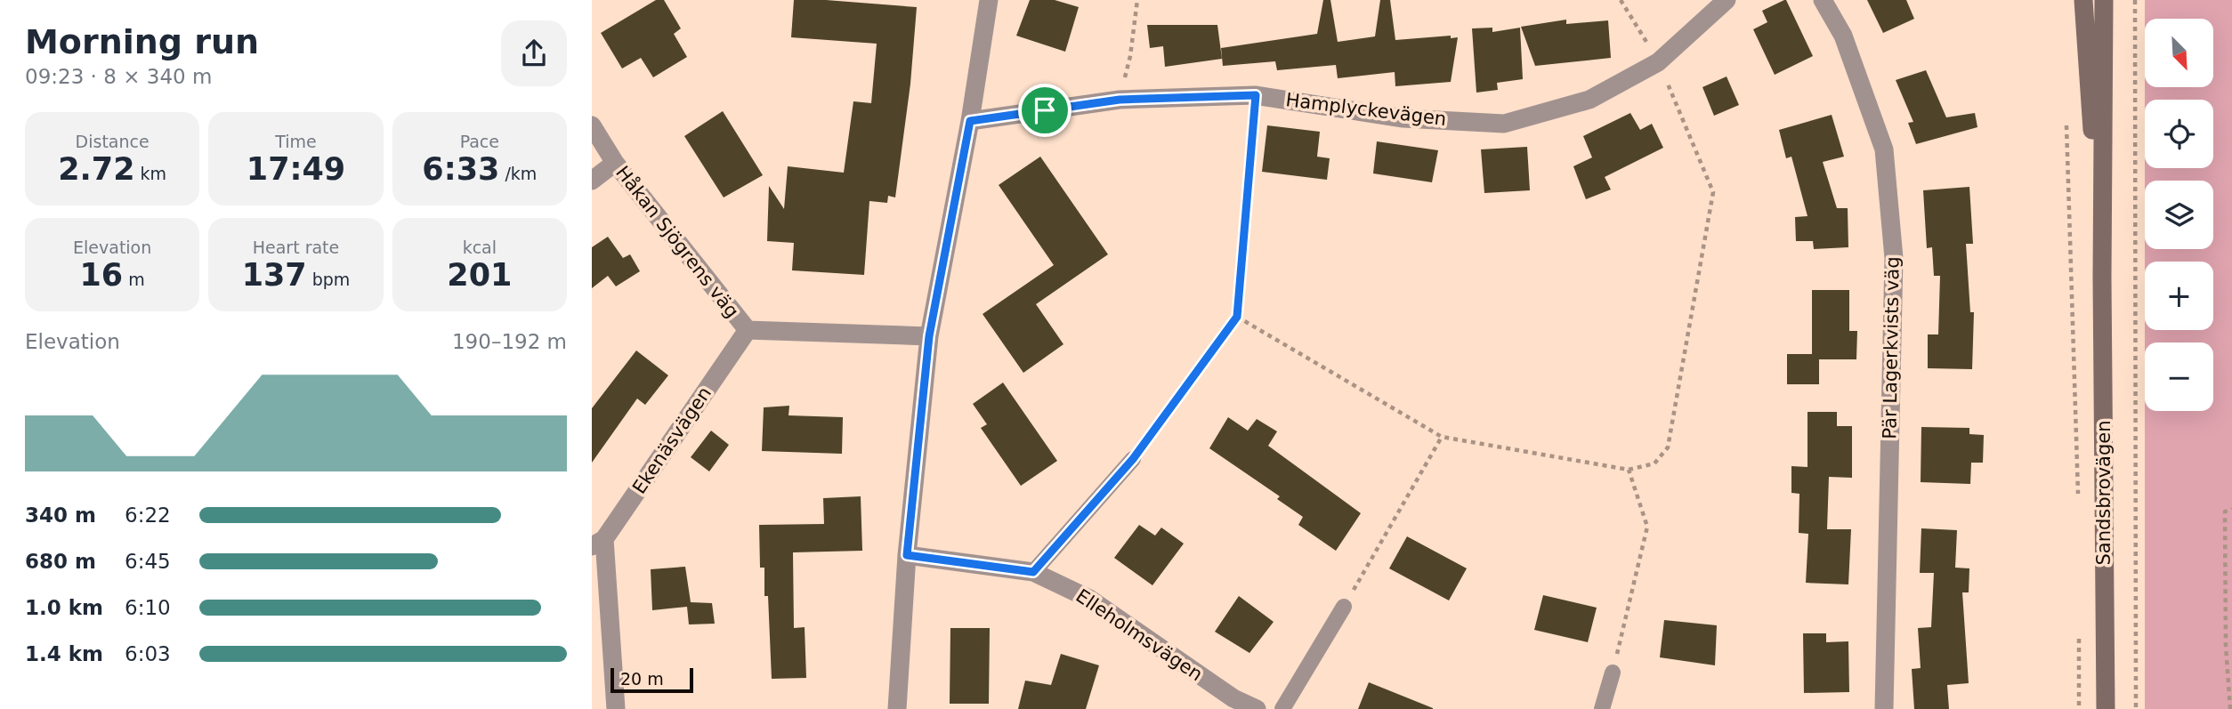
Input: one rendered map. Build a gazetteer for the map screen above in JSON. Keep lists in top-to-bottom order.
{
  "streets": {
    "main road": ["Sandsbrovägen"],
    "street": [
      "Hamplyckevägen",
      "Håkan Sjögrens väg",
      "Pär Lagerkvists väg",
      "Ekenäsvägen",
      "Elleholmsvägen"
    ]
  },
  "crossings": [
    ["Håkan Sjögrens väg", "Ekenäsvägen"]
  ],
  "scale_bar": "20 m",
  "north": "bottom right",
  "page": {
    "heading": ["Morning run", "09:23 · 8 × 340 m"],
    "map_buttons": ["+", "−"],
    "stats": [
      ["Distance", "2.72 km"],
      ["Time", "17:49"],
      ["Pace", "6:33 /km"],
      ["Elevation", "16 m"],
      ["Heart rate", "137 bpm"],
      ["kcal", "201"]
    ],
    "chart": ["Elevation", "190–192 m"],
    "list": [
      {
        "name": "340 m",
        "note": "6:22"
      },
      {
        "name": "680 m",
        "note": "6:45"
      },
      {
        "name": "1.0 km",
        "note": "6:10"
      },
      {
        "name": "1.4 km",
        "note": "6:03"
      }
    ],
    "scale": "20 m"
  }
}
